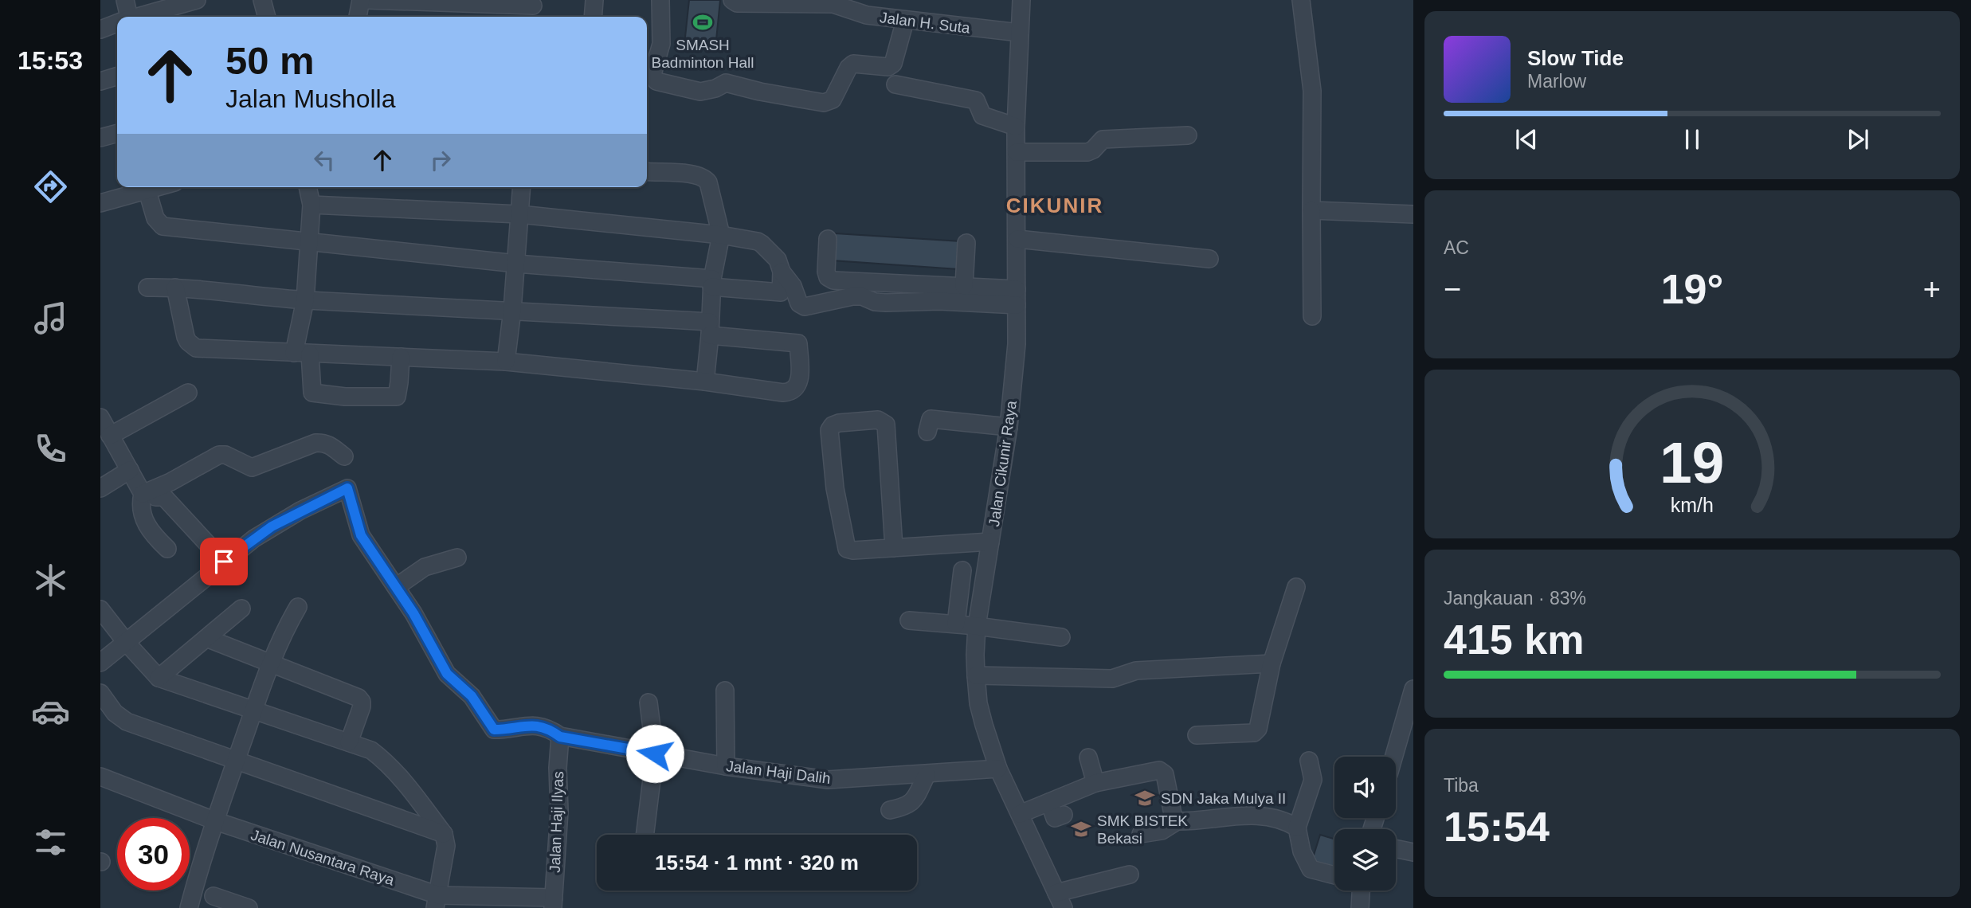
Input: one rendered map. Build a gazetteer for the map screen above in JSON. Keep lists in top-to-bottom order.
{
  "streets": {
    "street": [
      "Jalan H. Suta",
      "Jalan Cikunir Raya",
      "Jalan Haji Dalih",
      "Jalan Haji Ilyas",
      "Jalan Nusantara Raya"
    ]
  },
  "crossings": [
    ["Jalan H. Suta", "Jalan Cikunir Raya"],
    ["Jalan Cikunir Raya", "Jalan Haji Dalih"],
    ["Jalan Haji Dalih", "Jalan Haji Ilyas"],
    ["Jalan Haji Ilyas", "Jalan Nusantara Raya"]
  ],
  "districts": ["CIKUNIR"],
  "places": {
    "sports": ["SMASH Badminton Hall"],
    "school or university": ["SDN Jaka Mulya II", "SMK BISTEK Bekasi"]
  },
  "page": {
    "tabs": "15:53",
    "turn": ["50 m", "Jalan Musholla"],
    "song": ["Slow Tide", "Marlow"],
    "tile": [
      "AC",
      ["Jangkauan · 83%", "415 km"],
      ["Tiba", "15:54"]
    ],
    "heat": ["−", "19°", "+"],
    "limit": "30",
    "trip": "15:54 · 1 mnt · 320 m",
    "gauge": ["19", "km/h"]
  }
}
